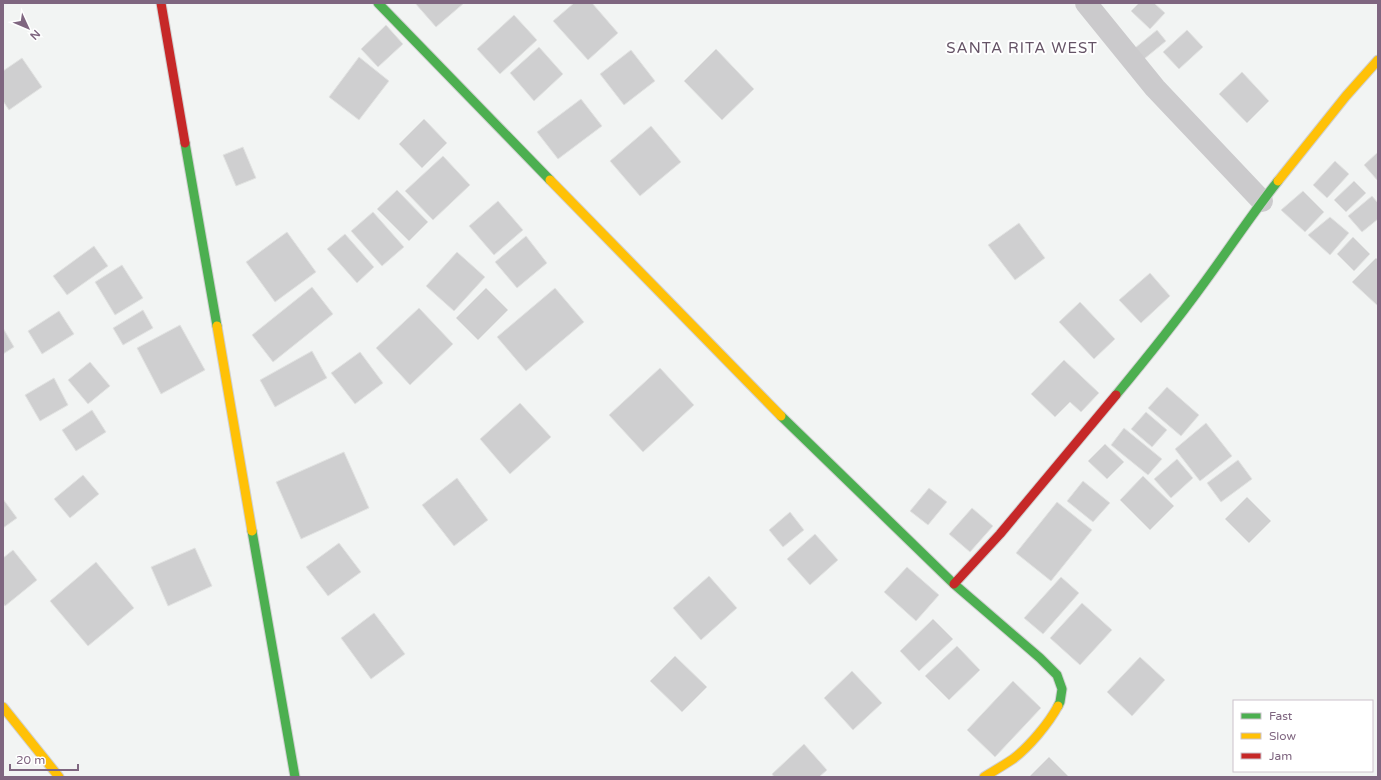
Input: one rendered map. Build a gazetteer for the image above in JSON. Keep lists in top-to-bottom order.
{
  "districts": ["SANTA RITA WEST"],
  "legend": ["Fast", "Slow", "Jam"],
  "scale_bar": "20 m",
  "north": "bottom right"
}
